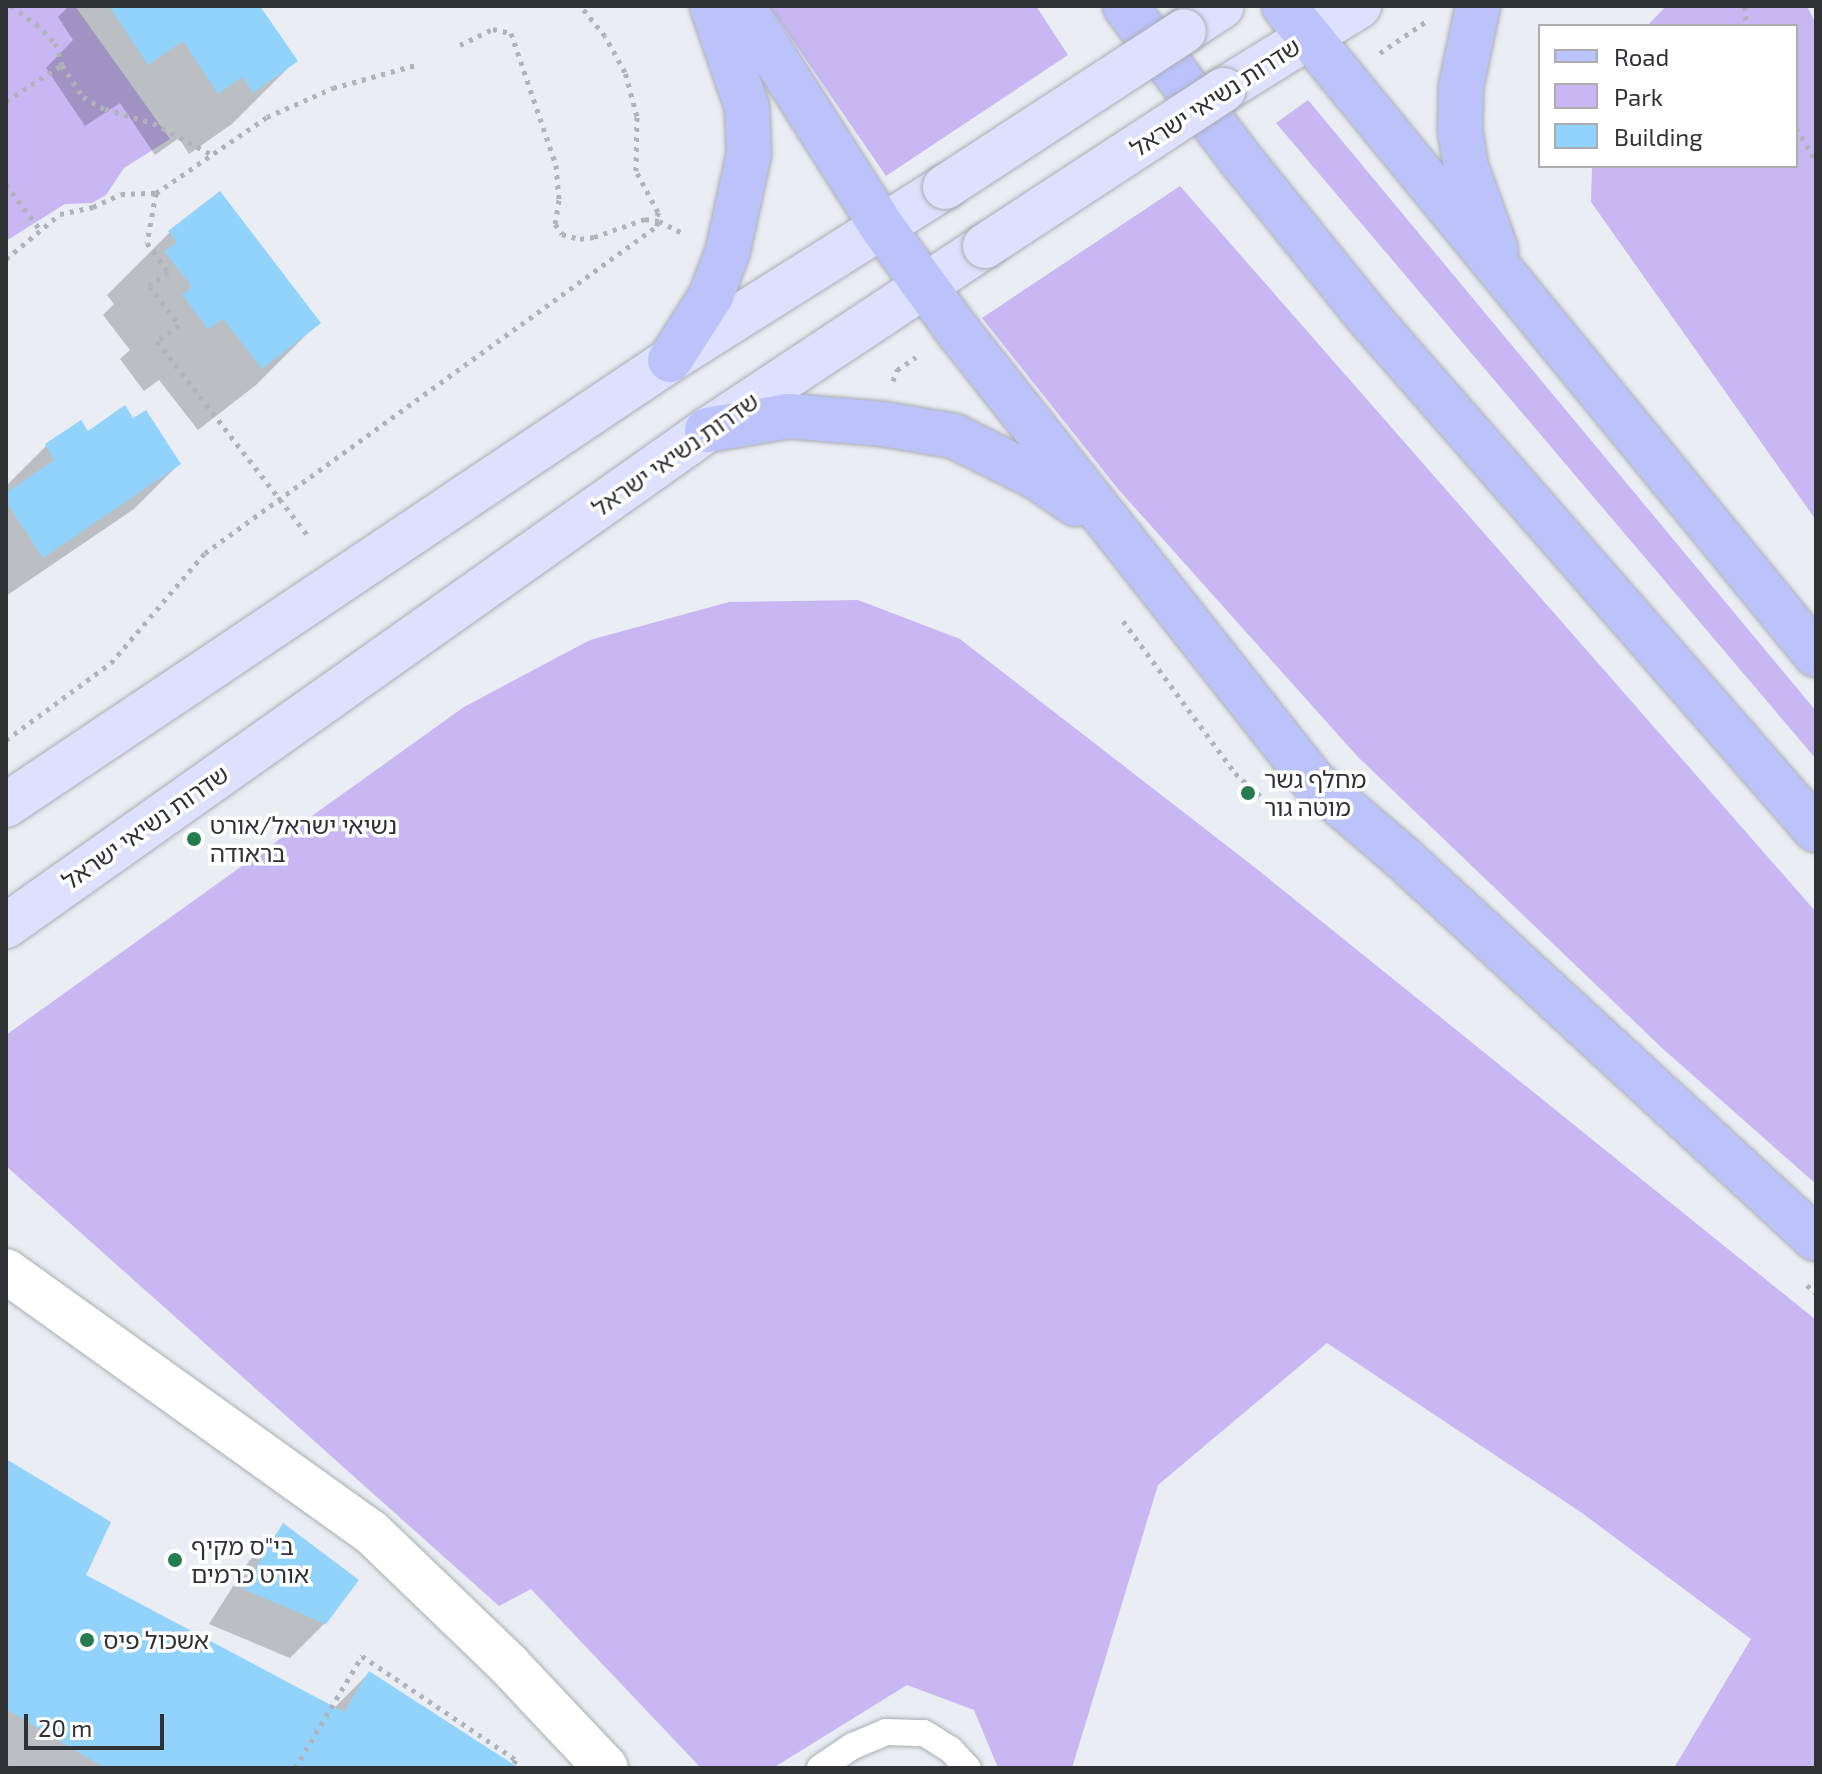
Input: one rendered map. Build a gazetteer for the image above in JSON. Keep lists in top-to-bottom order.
{
  "streets": {
    "main road": ["שדרות נשיאי ישראל"]
  },
  "places": [
    "מחלף גשר מוטה גור",
    "נשיאי ישראל/אורט בראודה",
    "בי\"ס מקיף אורט כרמים",
    "אשכול פיס"
  ],
  "legend": ["Road", "Park", "Building"],
  "scale_bar": "20 m"
}
